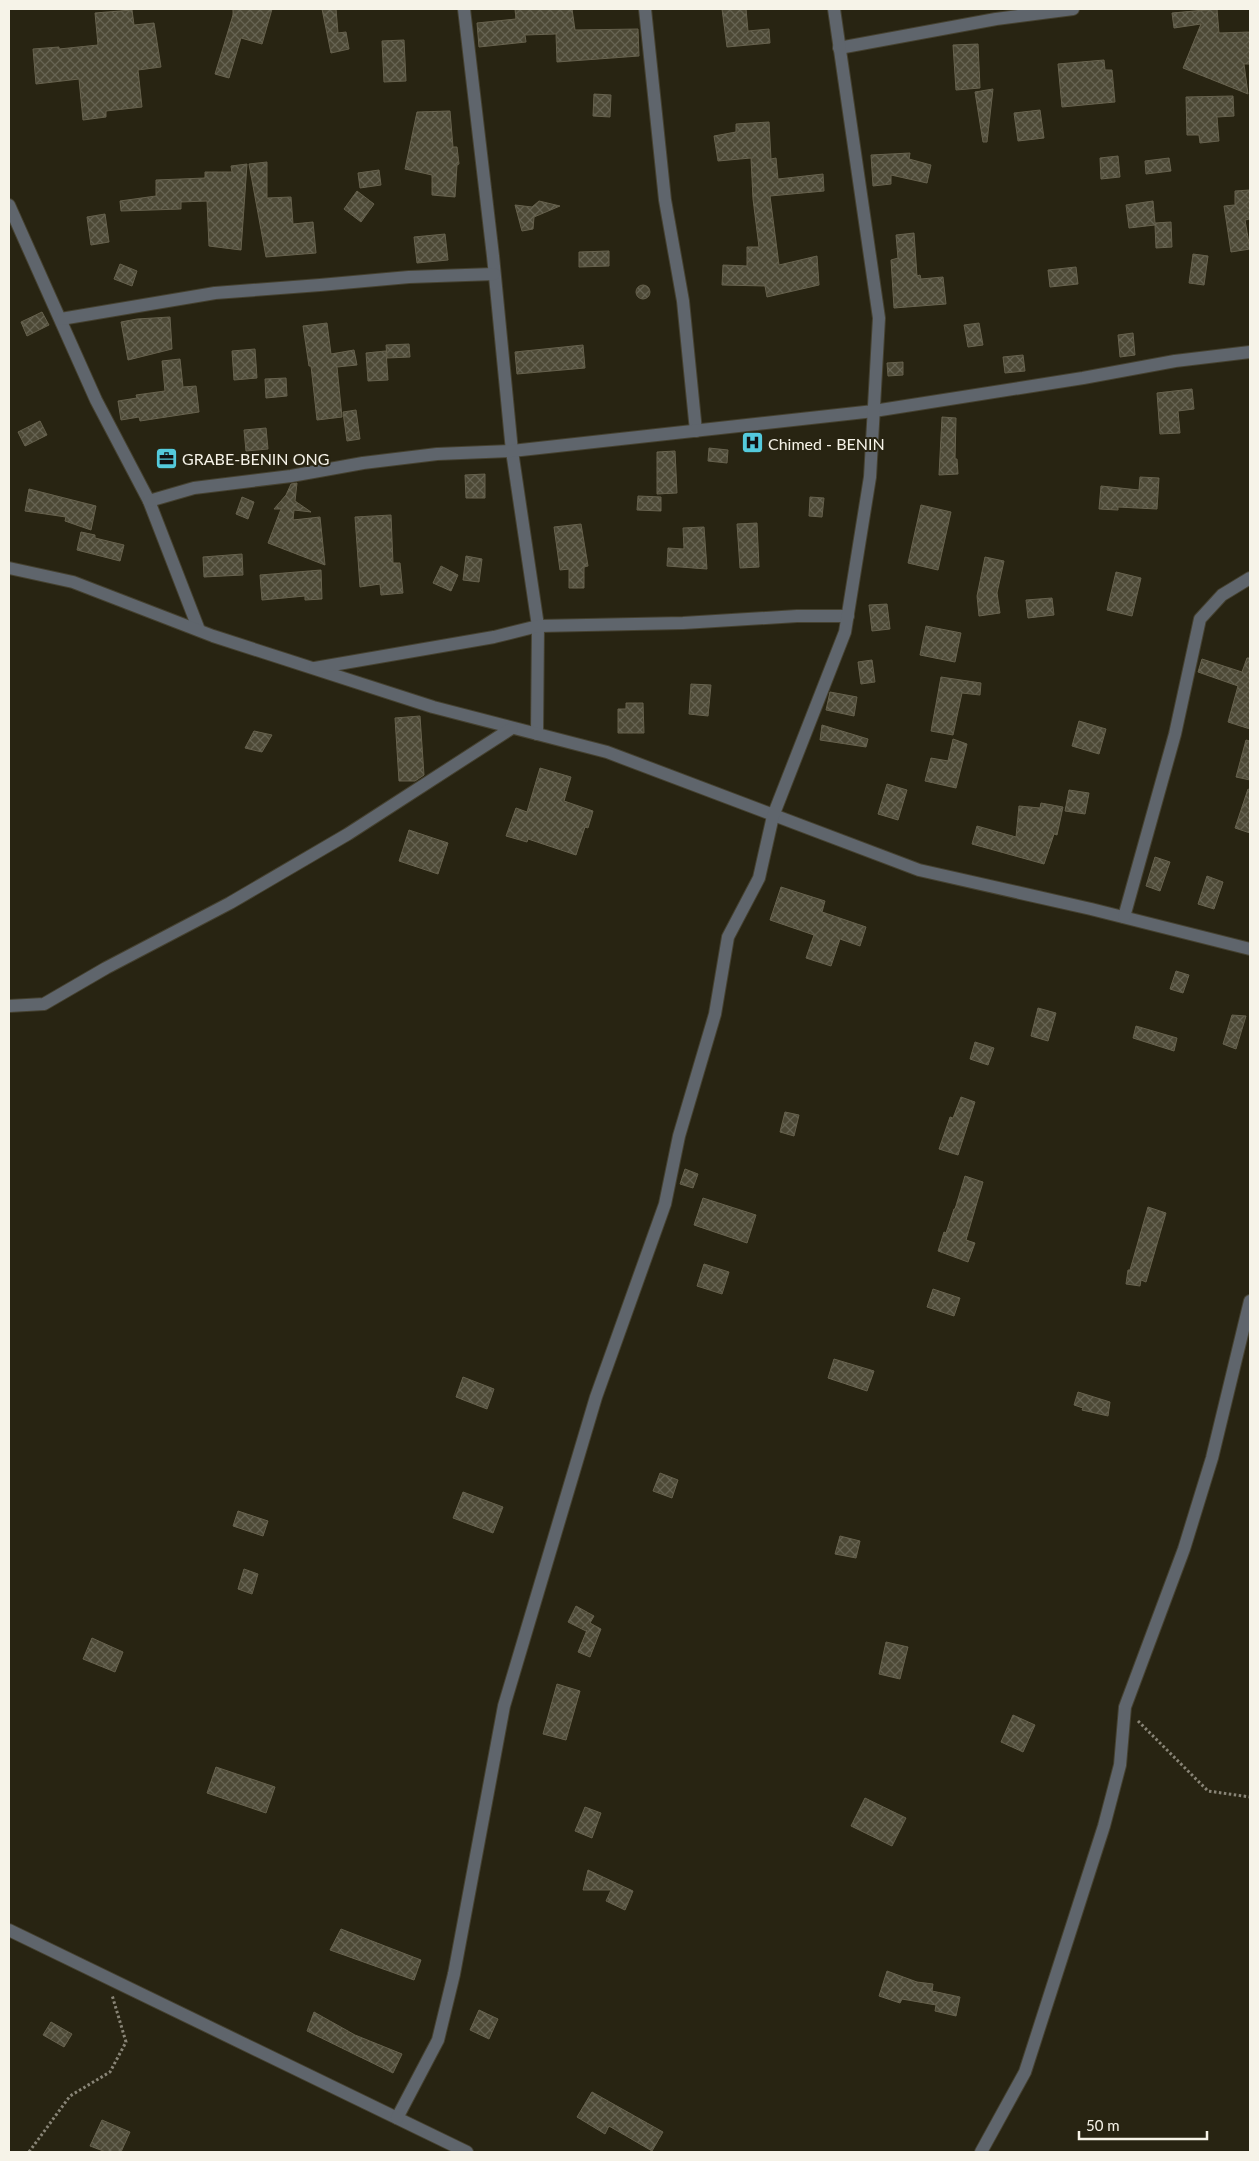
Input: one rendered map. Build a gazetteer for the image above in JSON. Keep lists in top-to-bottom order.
{
  "places": {
    "hospital": ["Chimed - BENIN"],
    "office": ["GRABE-BENIN ONG"]
  },
  "scale_bar": "50 m"
}
